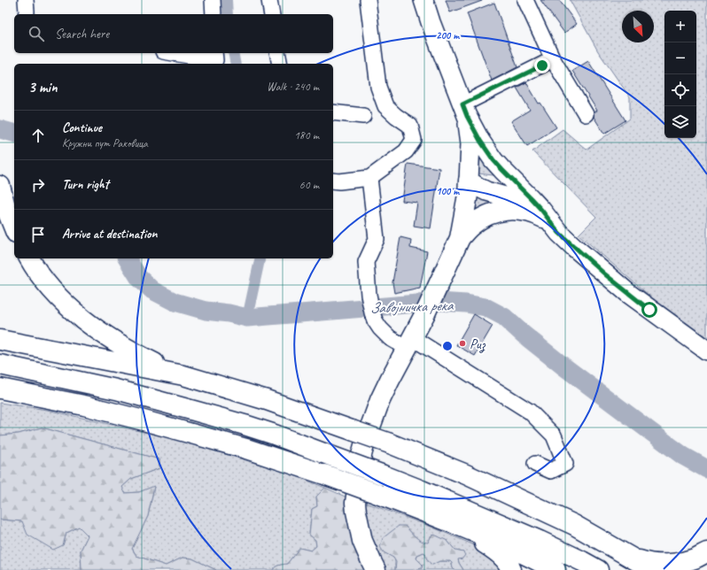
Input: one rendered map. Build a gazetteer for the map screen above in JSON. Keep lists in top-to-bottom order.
{
  "water": ["Завојничка река"],
  "places": ["Риз"],
  "north": "bottom right",
  "page": {
    "map_buttons": ["+", "−"],
    "search": "Search here",
    "heading": ["3 min", "Walk · 240 m"],
    "list": [
      ["Continue", "Кружни пут Раковица", "180 m"],
      ["Turn right", "60 m"],
      "Arrive at destination"
    ]
  },
  "rings": ["200 m", "100 m"]
}
